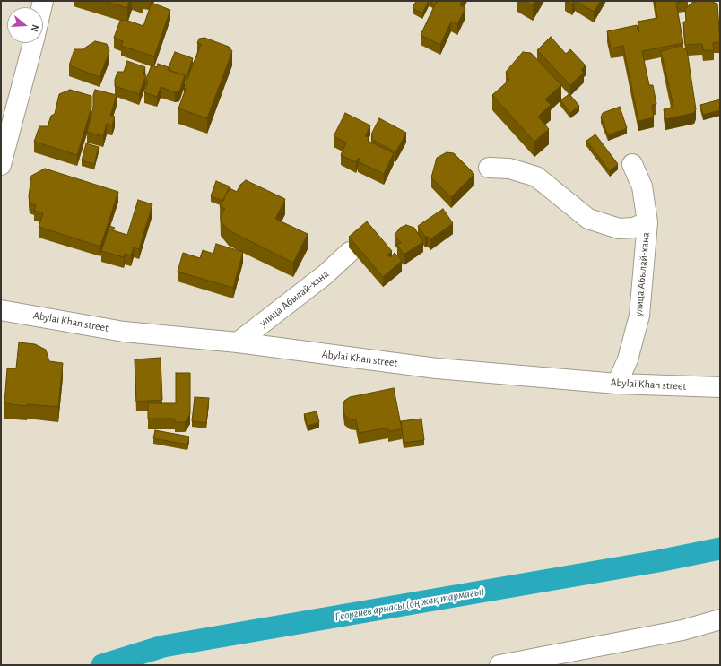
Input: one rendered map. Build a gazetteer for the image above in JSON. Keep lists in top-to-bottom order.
{
  "streets": {
    "street": ["улица Абылай-хана", "Abylai Khan street"]
  },
  "crossings": [
    ["улица Абылай-хана", "Abylai Khan street"]
  ],
  "water": ["Георгиев арнасы (оң жақ тармағы)"],
  "north": "right"
}
